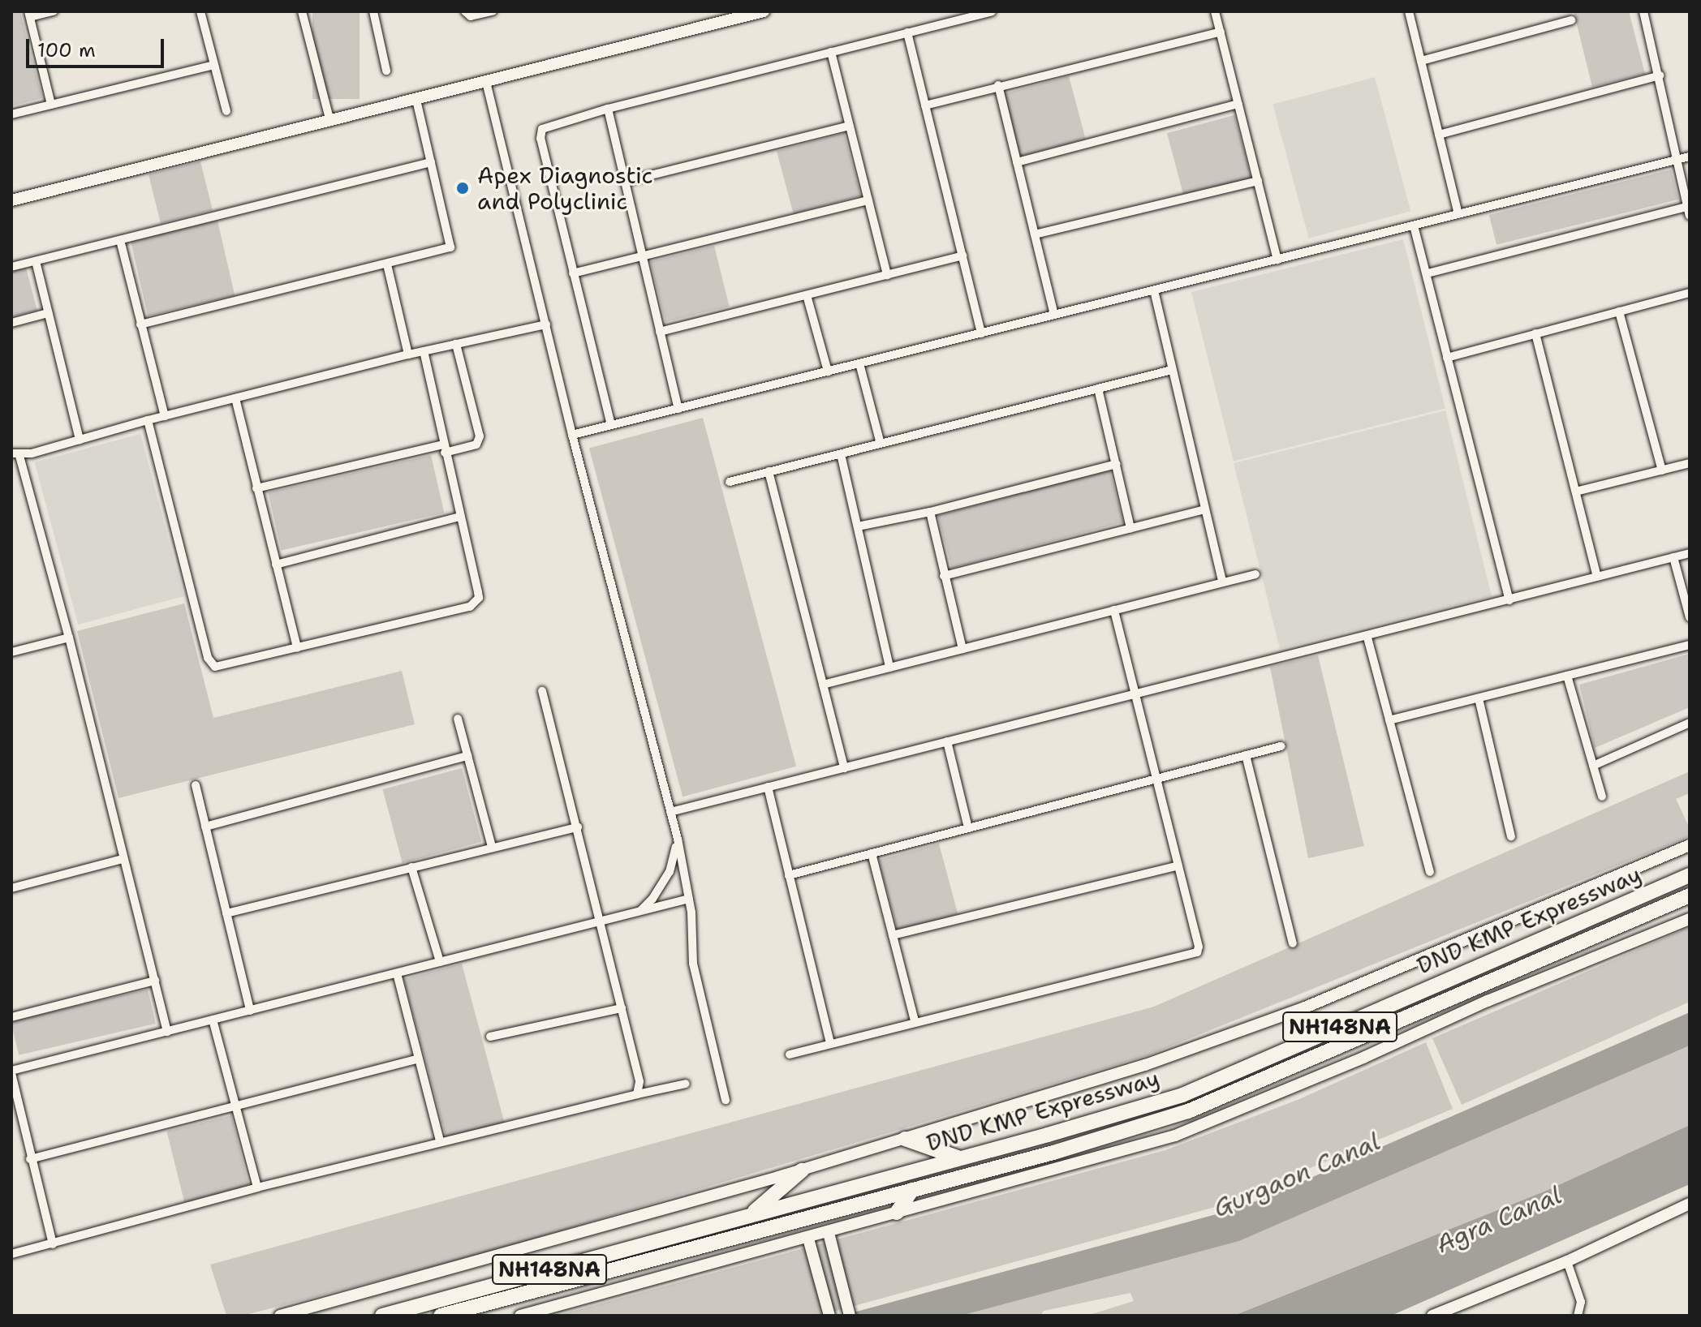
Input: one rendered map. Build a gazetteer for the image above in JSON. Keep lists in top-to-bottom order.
{
  "streets": {
    "highway": ["DND KMP Expressway", "NH148NA"]
  },
  "water": ["Gurgaon Canal", "Agra Canal"],
  "places": ["Apex Diagnostic and Polyclinic"],
  "scale_bar": "100 m"
}
